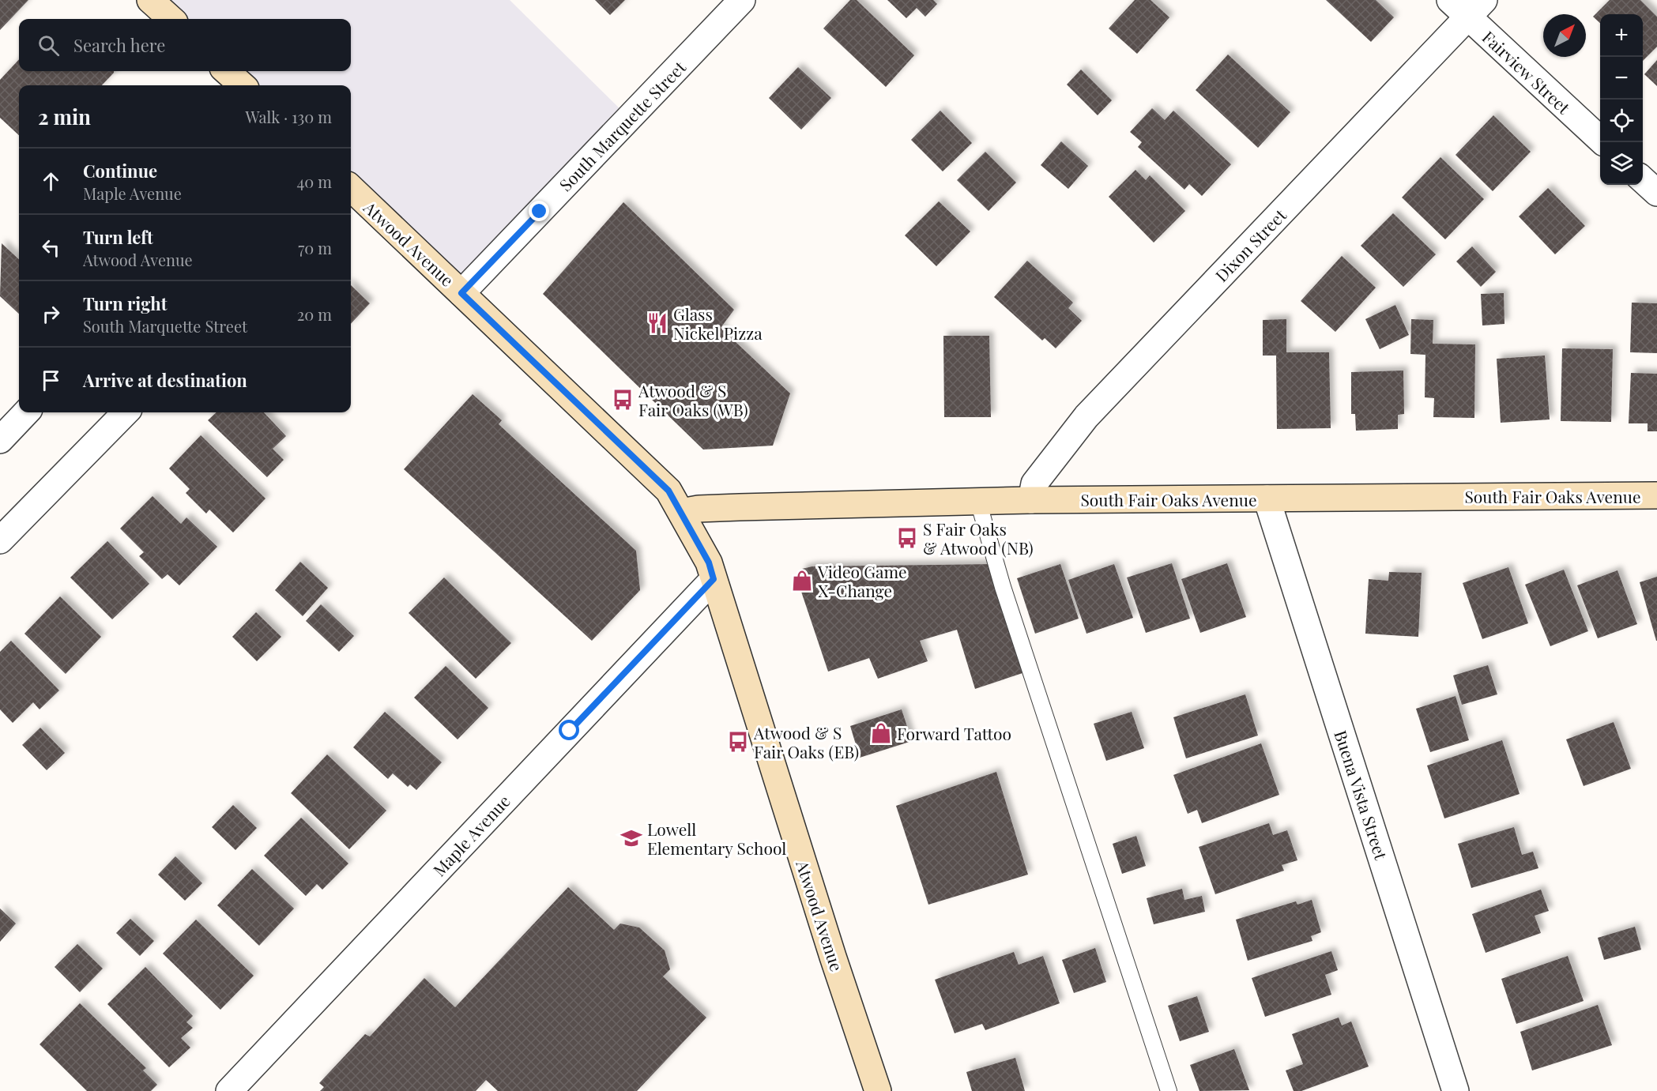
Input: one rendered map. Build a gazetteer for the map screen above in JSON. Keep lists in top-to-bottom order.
{
  "streets": {
    "street": [
      "Fairview Street",
      "South Marquette Street",
      "Atwood Avenue",
      "Dixon Street",
      "South Fair Oaks Avenue",
      "Buena Vista Street",
      "Maple Avenue"
    ]
  },
  "crossings": [
    ["Fairview Street", "Dixon Street"],
    ["South Marquette Street", "Atwood Avenue"],
    ["Atwood Avenue", "South Fair Oaks Avenue"],
    ["Atwood Avenue", "Maple Avenue"],
    ["Dixon Street", "South Fair Oaks Avenue"],
    ["South Fair Oaks Avenue", "Buena Vista Street"]
  ],
  "places": {
    "restaurant": ["Glass Nickel Pizza"],
    "bus stop": ["Atwood & S Fair Oaks (WB)", "S Fair Oaks & Atwood (NB)", "Atwood & S Fair Oaks (EB)"],
    "shop": ["Video Game X-Change", "Forward Tattoo"],
    "school or university": ["Lowell Elementary School"]
  },
  "north": "top right",
  "page": {
    "map_buttons": ["+", "−"],
    "search": "Search here",
    "heading": ["2 min", "Walk · 130 m"],
    "list": [
      ["Continue", "Maple Avenue", "40 m"],
      ["Turn left", "Atwood Avenue", "70 m"],
      ["Turn right", "South Marquette Street", "20 m"],
      "Arrive at destination"
    ]
  }
}
